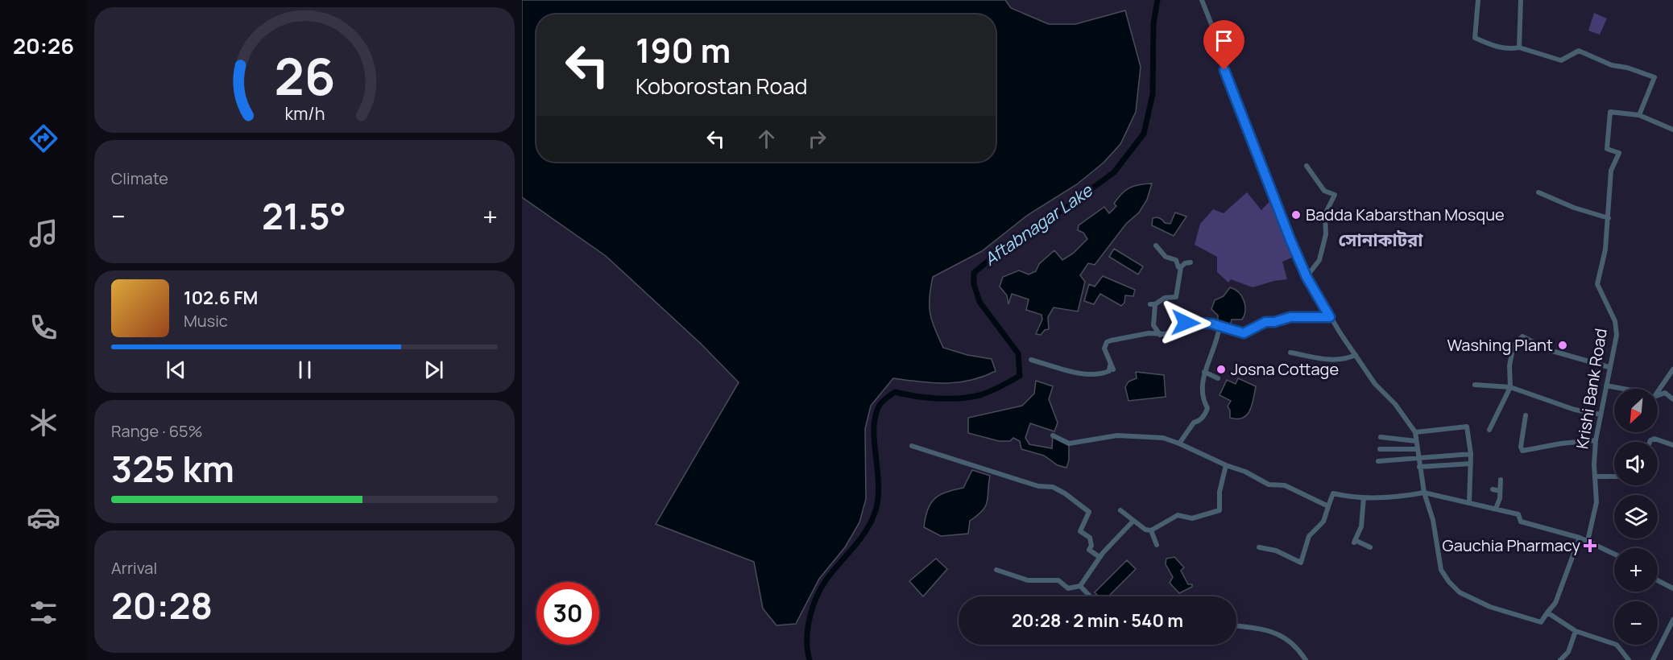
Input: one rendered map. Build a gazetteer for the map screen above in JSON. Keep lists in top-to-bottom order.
{
  "streets": {
    "street": ["Krishi Bank Road"]
  },
  "districts": ["সোনাকাটরা"],
  "water": ["Aftabnagar Lake"],
  "places": {
    "other": ["Badda Kabarsthan Mosque", "Washing Plant", "Josna Cottage"],
    "health": ["Gauchia Pharmacy"]
  },
  "north": "bottom left",
  "page": {
    "tabs": "20:26",
    "turn": ["190 m", "Koborostan Road"],
    "tile": [
      "Climate",
      ["Range · 65%", "325 km"],
      ["Arrival", "20:28"]
    ],
    "heat": ["−", "21.5°", "+"],
    "song": ["102.6 FM", "Music"],
    "map_buttons": ["+", "−"],
    "limit": "30",
    "trip": "20:28 · 2 min · 540 m",
    "gauge": ["26", "km/h"]
  }
}
